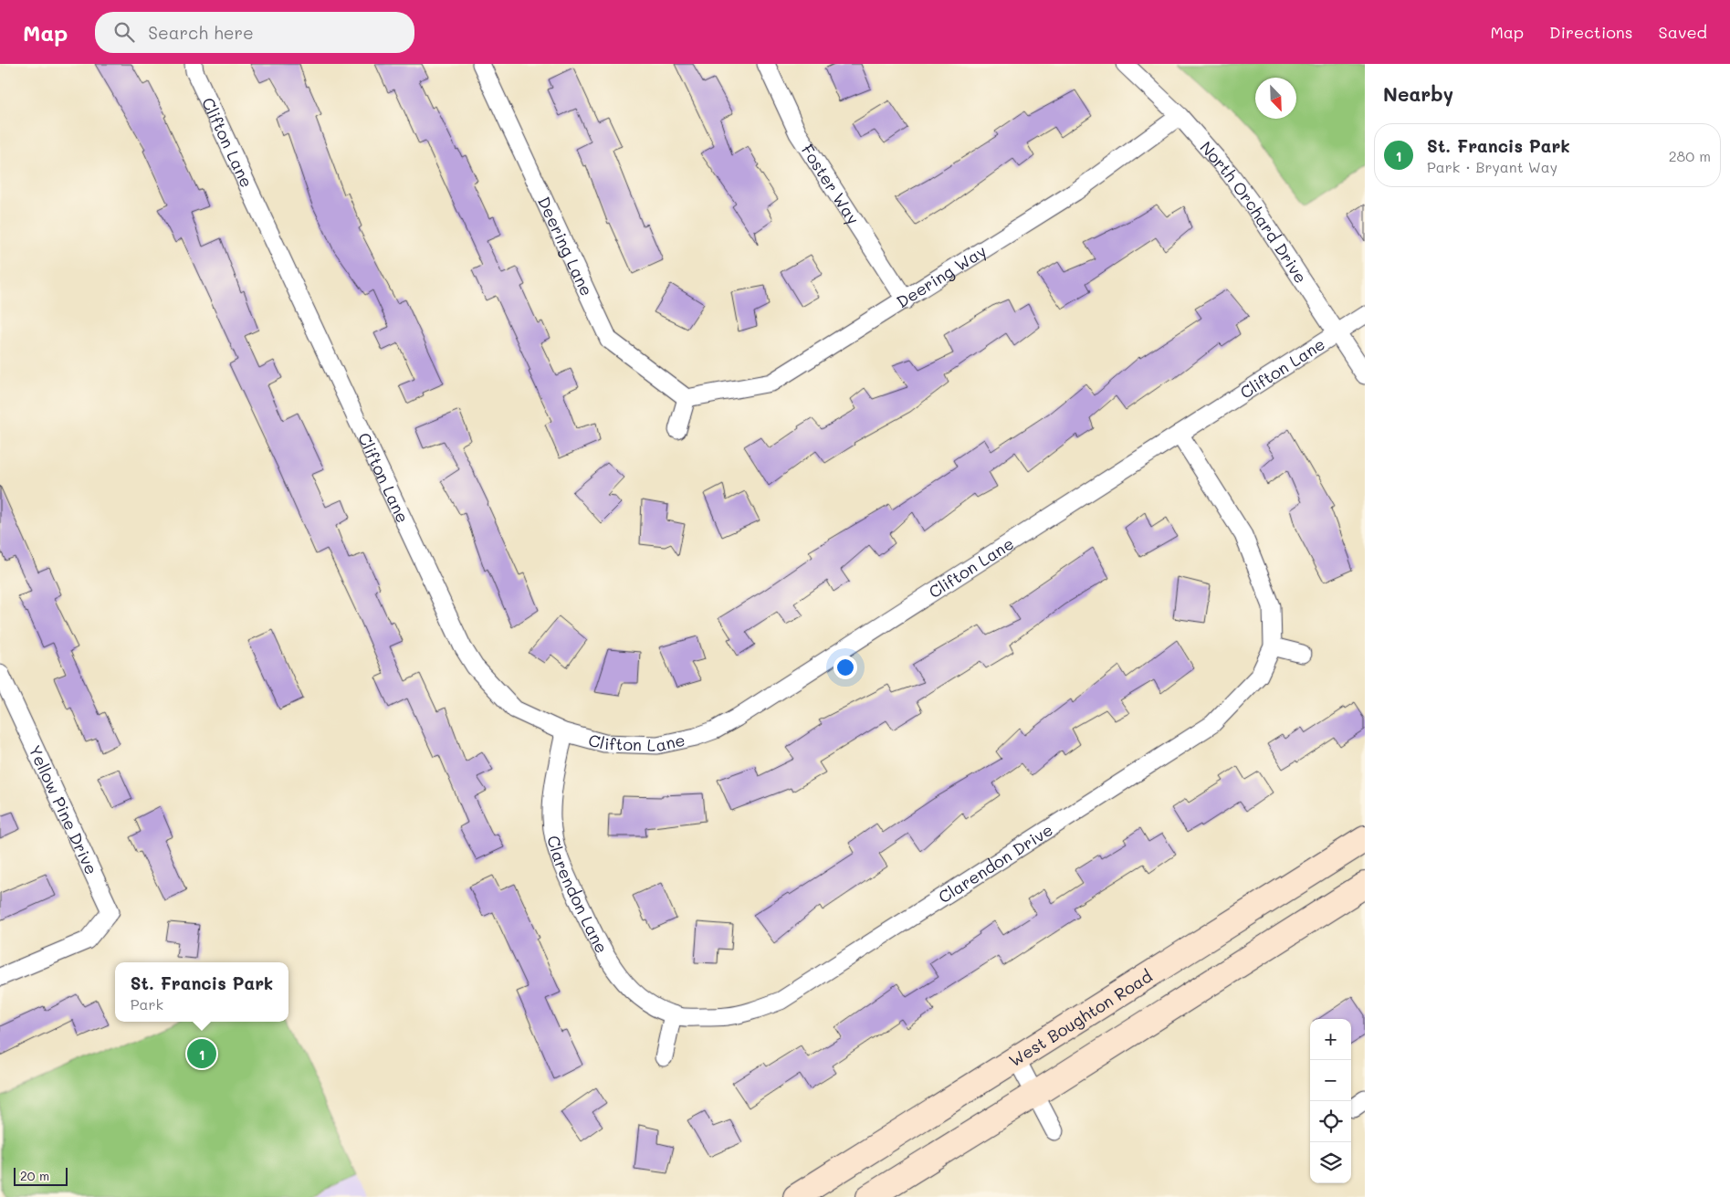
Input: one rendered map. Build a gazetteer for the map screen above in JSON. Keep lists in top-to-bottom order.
{
  "streets": {
    "main road": ["West Boughton Road"],
    "street": [
      "Clifton Lane",
      "Foster Way",
      "North Orchard Drive",
      "Deering Lane",
      "Deering Way",
      "Yellow Pine Drive",
      "Clarendon Drive",
      "Clarendon Lane"
    ]
  },
  "crossings": [
    ["Clifton Lane", "North Orchard Drive"],
    ["Clifton Lane", "Clarendon Drive"],
    ["Clifton Lane", "Clarendon Lane"],
    ["Foster Way", "Deering Way"],
    ["North Orchard Drive", "Deering Way"],
    ["Deering Lane", "Deering Way"],
    ["Clarendon Drive", "Clarendon Lane"]
  ],
  "scale_bar": "20 m",
  "north": "bottom right",
  "page": {
    "header": "Map",
    "search": "Search here",
    "nav": ["Map", "Directions", "Saved"],
    "heading": "Nearby",
    "list": [
      {
        "mark": "1",
        "name": "St. Francis Park",
        "note": "Park · Bryant Way",
        "value": "280 m"
      }
    ],
    "popup": ["St. Francis Park", "Park"],
    "map_buttons": ["+", "−"],
    "pins": "1",
    "scale": "20 m"
  }
}
